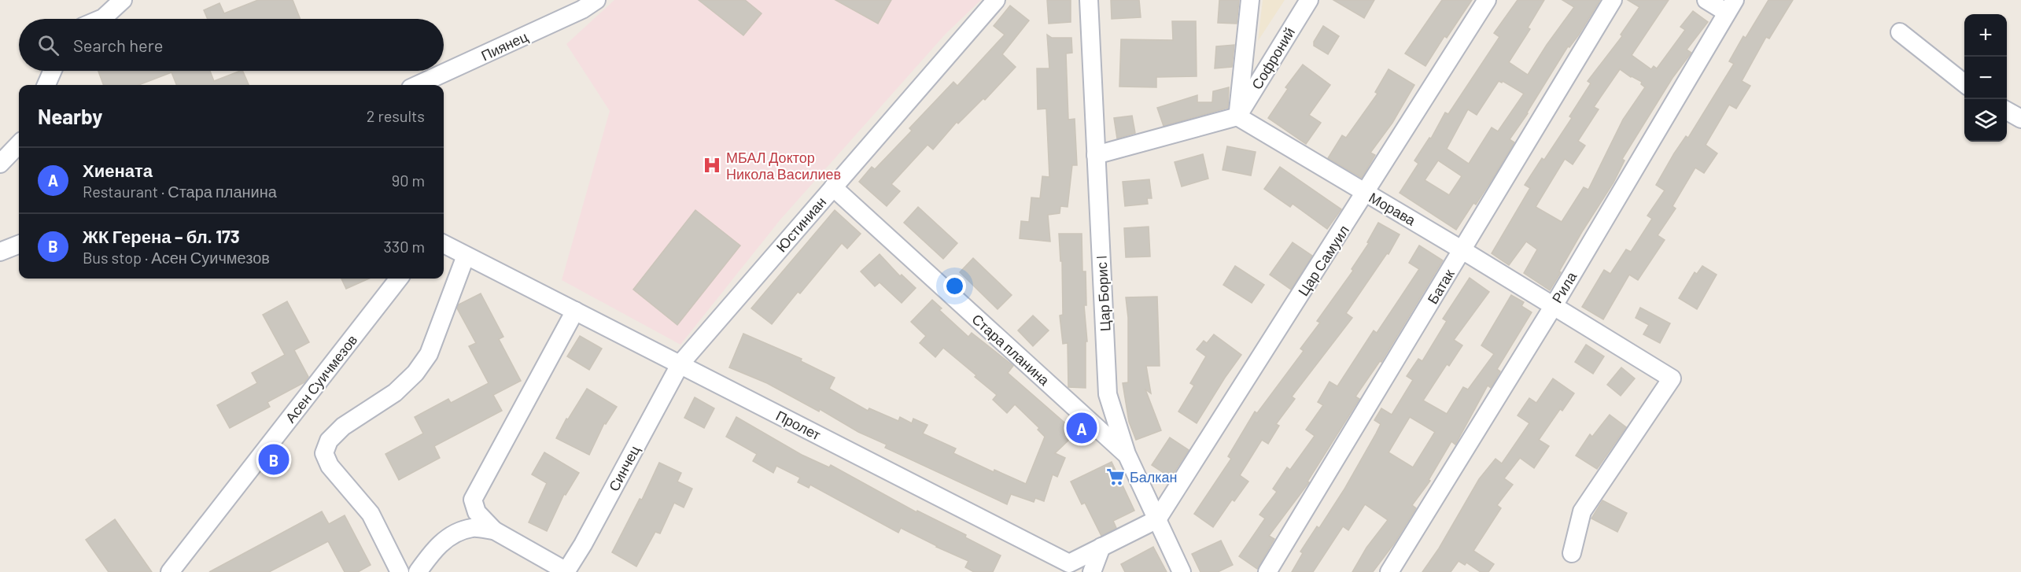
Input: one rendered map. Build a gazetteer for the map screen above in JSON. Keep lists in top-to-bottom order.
{
  "streets": {
    "street": [
      "Пиянец",
      "Софроний",
      "Морава",
      "Юстиниан",
      "Цар Самуил",
      "Батак",
      "Рила",
      "Цар Борис I",
      "Стара планина",
      "Асен Суичмезов",
      "Пролет",
      "Синчец"
    ]
  },
  "crossings": [
    ["Софроний", "Морава"],
    ["Морава", "Цар Самуил"],
    ["Морава", "Батак"],
    ["Морава", "Рила"],
    ["Юстиниан", "Стара планина"],
    ["Юстиниан", "Пролет"],
    ["Юстиниан", "Синчец"],
    ["Цар Самуил", "Цар Борис I"],
    ["Цар Самуил", "Пролет"],
    ["Цар Борис I", "Стара планина"],
    ["Цар Борис I", "Пролет"],
    ["Пролет", "Синчец"]
  ],
  "places": {
    "hospital": ["МБАЛ Доктор Никола Василиев"],
    "supermarket": ["Балкан"]
  },
  "page": {
    "map_buttons": ["+", "−"],
    "search": "Search here",
    "heading": ["Nearby", "2 results"],
    "list": [
      {
        "mark": "A",
        "name": "Хиената",
        "note": "Restaurant · Стара планина",
        "value": "90 m"
      },
      {
        "mark": "B",
        "name": "ЖК Герена – бл. 173",
        "note": "Bus stop · Асен Суичмезов",
        "value": "330 m"
      }
    ],
    "pins": ["A", "B"]
  }
}
